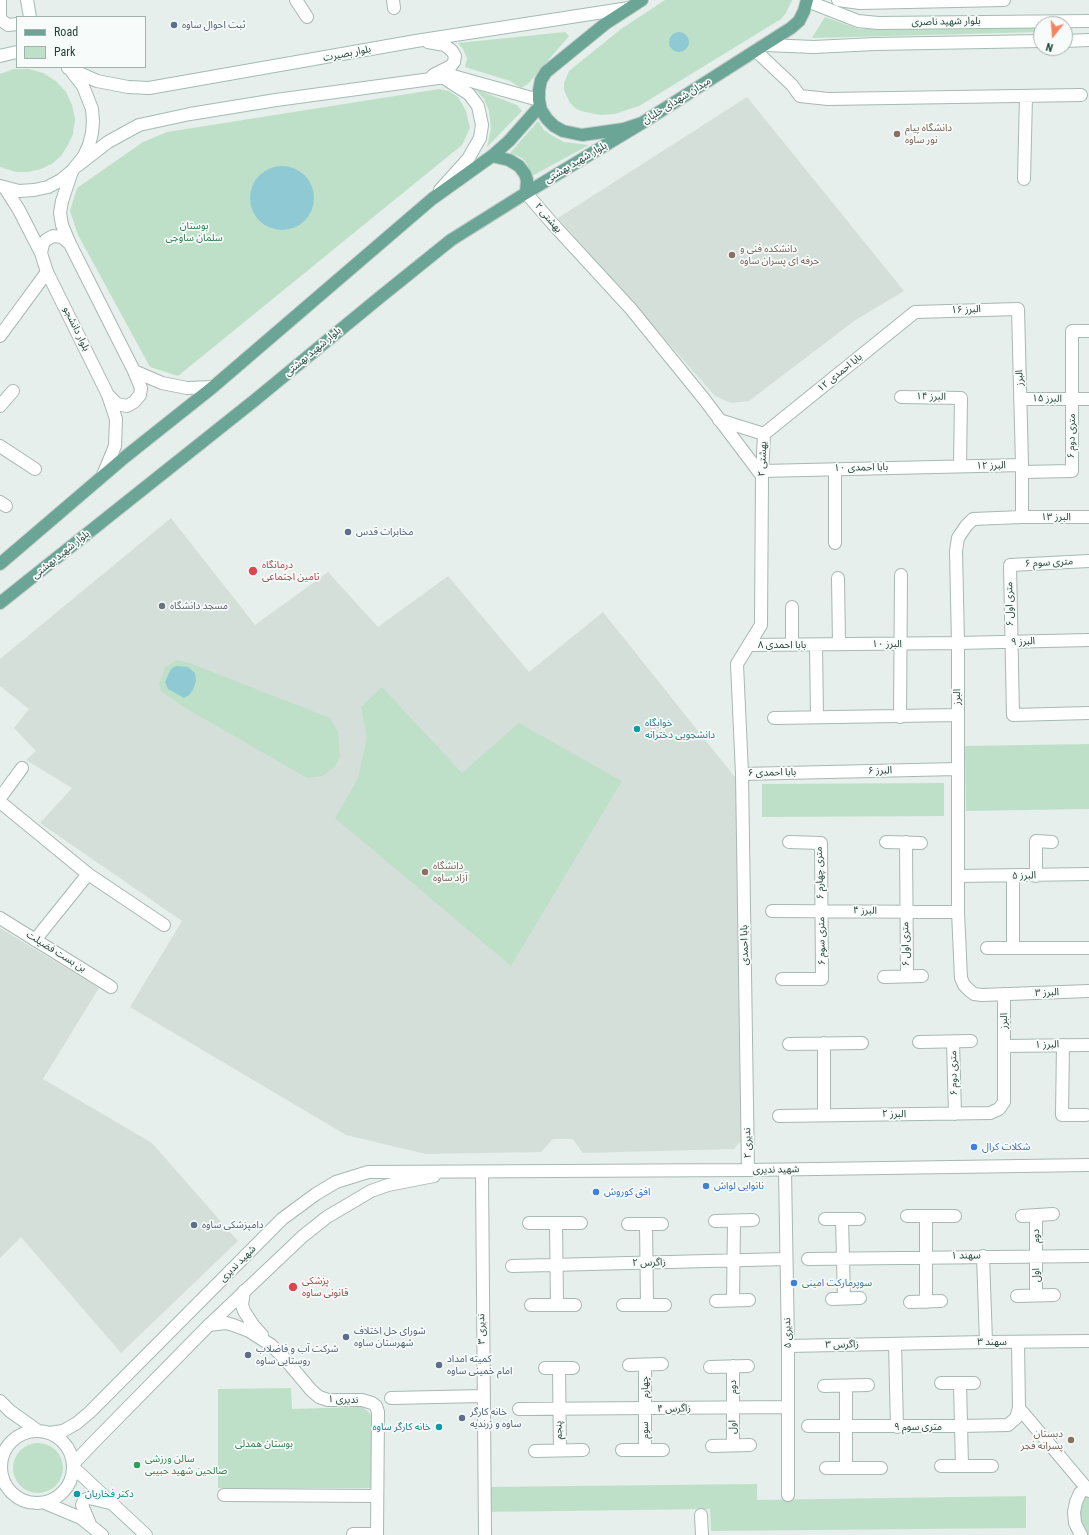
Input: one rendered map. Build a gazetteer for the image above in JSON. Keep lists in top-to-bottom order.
{
  "streets": {
    "main road": ["میدان شهدای خلبان", "بلوار شهید بهشتی"],
    "street": [
      "بلوار شهید ناصری",
      "بلوار بصیرت",
      "بهشتی ۲",
      "البرز ۱۶",
      "بلوار دانشجو",
      "بابا احمدی ۱۲",
      "البرز",
      "البرز ۱۴",
      "البرز ۱۵",
      "۶ متری دوم",
      "البرز ۱۲",
      "بابا احمدی ۱۰",
      "البرز ۱۳",
      "۶ متری سوم",
      "۶ متری اول",
      "البرز ۹",
      "البرز ۱۰",
      "بابا احمدی ۸",
      "البرز ۶",
      "بابا احمدی ۶",
      "۶ متری چهارم",
      "البرز ۵",
      "البرز ۴",
      "بابا احمدی",
      "بن بست فضیلت",
      "البرز ۳",
      "البرز ۱",
      "البرز ۲",
      "ندیری ۲",
      "شهید ندیری",
      "دوم",
      "سهند ۱",
      "زاگرس ۲",
      "اول",
      "ندیری ۳",
      "ندیری ۵",
      "سهند ۳",
      "زاگرس ۳",
      "چهارم",
      "ندیری ۱",
      "زاگرس ۴",
      "۹ متری سوم",
      "پنجم",
      "سوم"
    ]
  },
  "crossings": [
    ["بلوار شهید ناصری", "میدان شهدای خلبان"],
    ["میدان شهدای خلبان", "بلوار شهید بهشتی"],
    ["بلوار شهید بهشتی", "بهشتی ۲"],
    ["بهشتی ۲", "بابا احمدی ۱۲"],
    ["بهشتی ۲", "بابا احمدی ۱۰"],
    ["بهشتی ۲", "بابا احمدی ۸"],
    ["بهشتی ۲", "بابا احمدی ۶"],
    ["بهشتی ۲", "بابا احمدی"],
    ["البرز ۱۶", "بابا احمدی ۱۲"],
    ["البرز ۱۶", "البرز"],
    ["البرز", "البرز ۱۵"],
    ["البرز", "۶ متری دوم"],
    ["البرز", "البرز ۱۲"],
    ["البرز", "البرز ۱۳"],
    ["البرز", "البرز ۹"],
    ["البرز", "البرز ۱۰"],
    ["البرز", "البرز ۶"],
    ["البرز", "البرز ۵"],
    ["البرز", "البرز ۴"],
    ["البرز", "البرز ۳"],
    ["البرز", "البرز ۱"],
    ["البرز", "البرز ۲"],
    ["البرز ۱۴", "البرز ۱۲"],
    ["البرز ۱۴", "بابا احمدی ۱۰"],
    ["البرز ۱۵", "۶ متری دوم"],
    ["۶ متری دوم", "البرز ۱۲"],
    ["۶ متری دوم", "البرز ۲"],
    ["البرز ۱۲", "بابا احمدی ۱۰"],
    ["۶ متری سوم", "۶ متری اول"],
    ["۶ متری سوم", "۶ متری چهارم"],
    ["۶ متری سوم", "البرز ۴"],
    ["۶ متری اول", "البرز ۹"],
    ["۶ متری اول", "البرز ۴"],
    ["البرز ۹", "البرز ۱۰"],
    ["البرز ۱۰", "بابا احمدی ۸"],
    ["البرز ۶", "بابا احمدی ۶"],
    ["بابا احمدی ۶", "بابا احمدی"],
    ["۶ متری چهارم", "البرز ۴"],
    ["بابا احمدی", "ندیری ۲"],
    ["ندیری ۲", "شهید ندیری"],
    ["شهید ندیری", "ندیری ۳"],
    ["شهید ندیری", "ندیری ۵"],
    ["شهید ندیری", "ندیری ۱"],
    ["دوم", "سهند ۱"],
    ["دوم", "اول"],
    ["دوم", "زاگرس ۴"],
    ["سهند ۱", "اول"],
    ["زاگرس ۲", "ندیری ۵"],
    ["اول", "زاگرس ۴"],
    ["ندیری ۵", "زاگرس ۳"],
    ["ندیری ۵", "زاگرس ۴"],
    ["سهند ۳", "زاگرس ۳"],
    ["چهارم", "زاگرس ۴"],
    ["چهارم", "سوم"],
    ["زاگرس ۴", "پنجم"],
    ["زاگرس ۴", "سوم"]
  ],
  "parks": ["بوستان سلمان ساوجی", "بوستان همدلی"],
  "places": [
    "ثبت احوال ساوه",
    "دانشگاه پیام نور ساوه",
    "دانشکده فنی و حرفه ای پسران ساوه",
    "مخابرات قدس",
    "درمانگاه تامین اجتماعی",
    "مسجد دانشگاه",
    "خوابگاه دانشجویی دخترانه",
    "دانشگاه آزاد ساوه",
    "شکلات کرال",
    "نانوایی لواش",
    "افق کوروش",
    "دامپزشکی ساوه",
    "سوپرمارکت امینی",
    "پزشکی قانونی ساوه",
    "شورای حل اختلاف شهرستان ساوه",
    "شرکت آب و فاضلاب روستایی ساوه",
    "کمیته امداد امام خمینی ساوه",
    "خانه کارگر ساوه و زرندیه",
    "خانه کارگر ساوه",
    "دبستان پسرانه فجر",
    "سالن ورزشی صالحین شهید حبیبی",
    "دکتر فخاریان"
  ],
  "legend": ["Road", "Park"],
  "north": "bottom"
}
